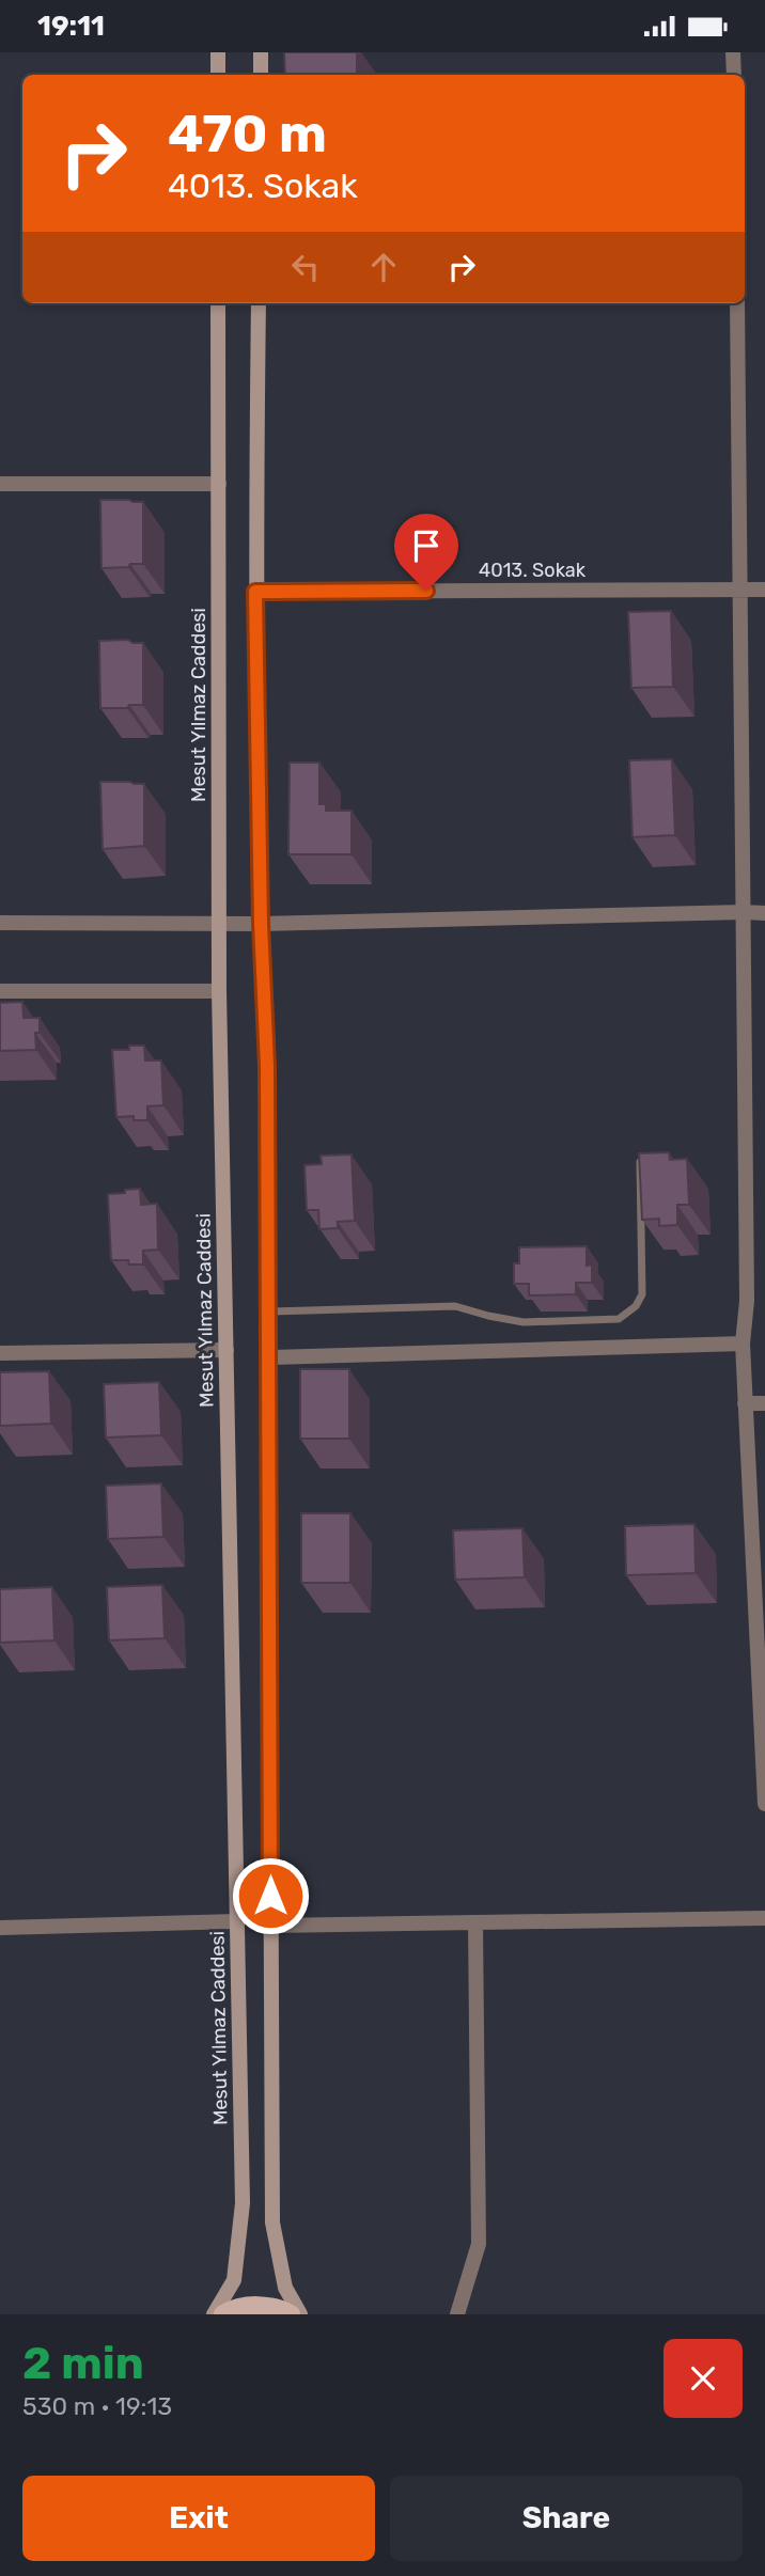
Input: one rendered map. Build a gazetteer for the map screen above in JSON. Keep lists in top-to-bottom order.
{
  "streets": {
    "main road": ["Mesut Yılmaz Caddesi"],
    "street": ["4013. Sokak"]
  },
  "page": {
    "status": "19:11",
    "turn": ["470 m", "4013. Sokak"],
    "heading": ["2 min", "530 m · 19:13"],
    "buttons": ["Exit", "Share"]
  }
}
